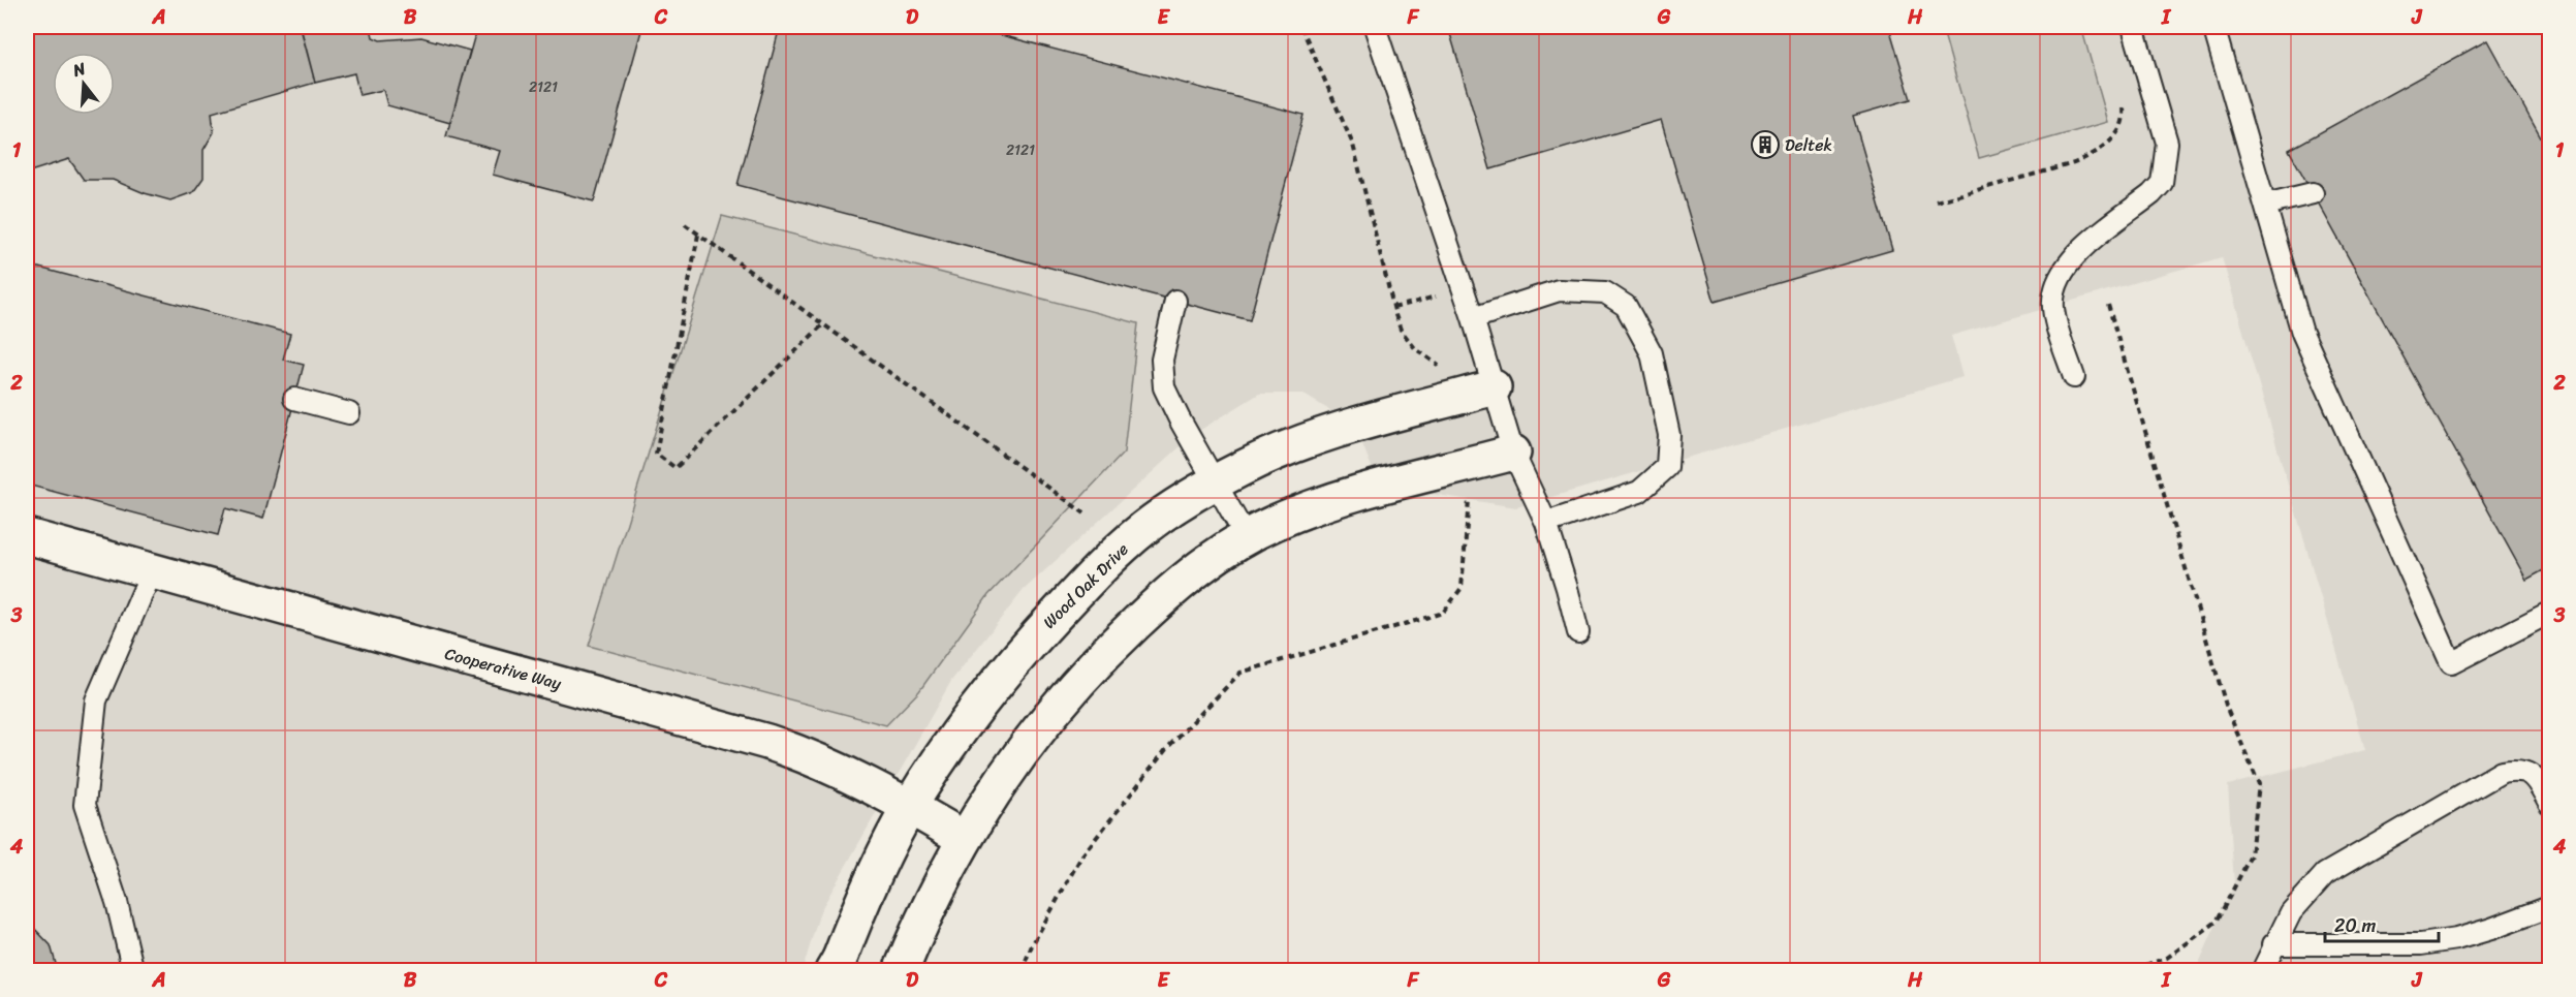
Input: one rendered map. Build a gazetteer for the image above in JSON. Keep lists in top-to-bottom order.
{
  "streets": {
    "street": ["Wood Oak Drive", "Cooperative Way"]
  },
  "crossings": [
    ["Wood Oak Drive", "Cooperative Way"]
  ],
  "places": {
    "building": ["Deltek"]
  },
  "house_numbers": ["2121", "2121"],
  "scale_bar": "20 m",
  "north": "top",
  "grid": {
    "columns": [
      "A",
      "B",
      "C",
      "D",
      "E",
      "F",
      "G",
      "H",
      "I",
      "J"
    ],
    "rows": [
      "1",
      "2",
      "3",
      "4"
    ]
  }
}
